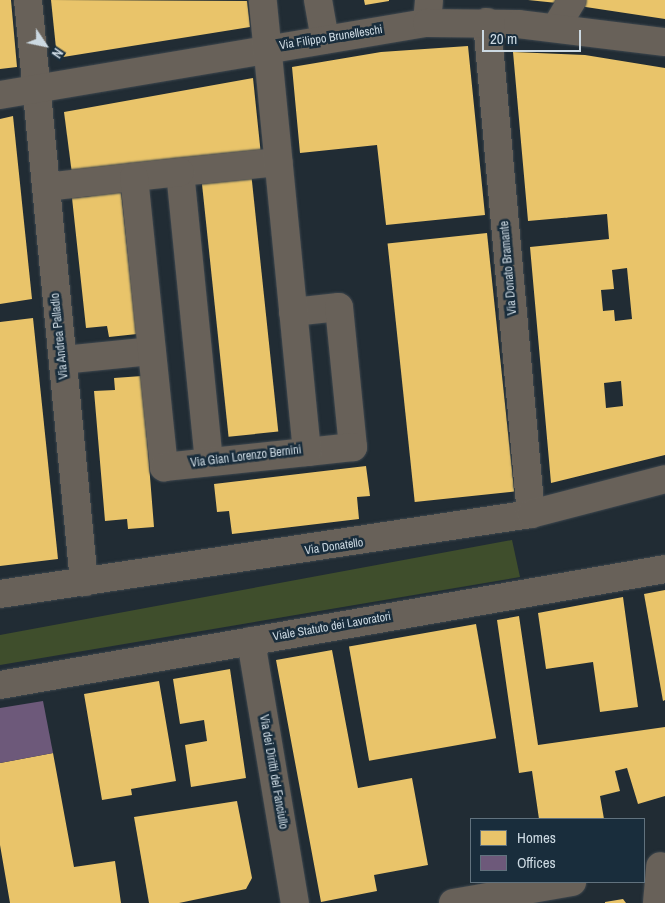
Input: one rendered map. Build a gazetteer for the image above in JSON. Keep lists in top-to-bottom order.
{
  "streets": {
    "street": [
      "Via Filippo Brunelleschi",
      "Via Donato Bramante",
      "Via Andrea Palladio",
      "Via Gian Lorenzo Bernini",
      "Via Donatello",
      "Viale Statuto dei Lavoratori",
      "Via dei Diritti del Fanciullo"
    ]
  },
  "crossings": [
    ["Via Filippo Brunelleschi", "Via Donato Bramante"],
    ["Via Filippo Brunelleschi", "Via Andrea Palladio"],
    ["Via Filippo Brunelleschi", "Via Gian Lorenzo Bernini"],
    ["Via Donato Bramante", "Via Donatello"],
    ["Via Andrea Palladio", "Via Donatello"],
    ["Viale Statuto dei Lavoratori", "Via dei Diritti del Fanciullo"]
  ],
  "legend": ["Homes", "Offices"],
  "scale_bar": "20 m",
  "north": "bottom right"
}
